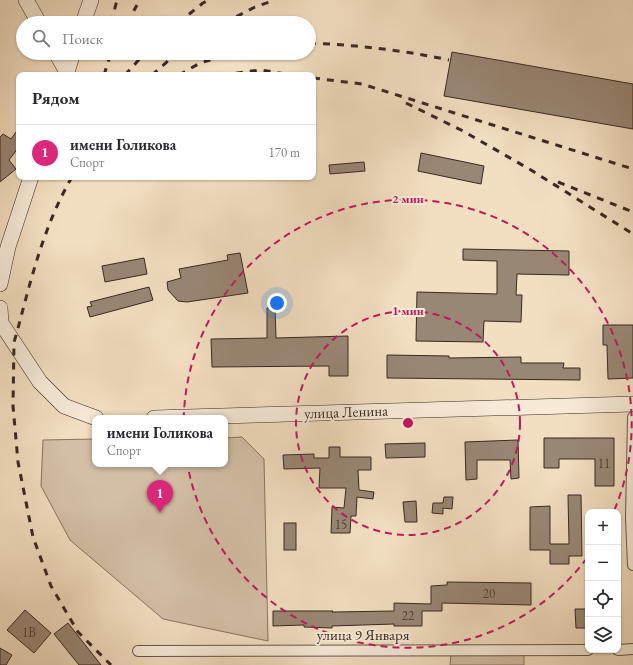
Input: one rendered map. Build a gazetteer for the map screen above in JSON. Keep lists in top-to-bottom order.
{
  "streets": {
    "street": ["улица Ленина", "улица 9 Января"]
  },
  "house_numbers": [
    "11",
    "15",
    "20",
    "22",
    "1В"
  ],
  "page": {
    "search": "Поиск",
    "heading": "Рядом",
    "list": [
      {
        "mark": "1",
        "name": "имени Голикова",
        "note": "Спорт",
        "value": "170 m"
      }
    ],
    "popup": ["имени Голикова", "Спорт"],
    "pins": "1",
    "map_buttons": ["+", "−"]
  },
  "rings": ["2 мин", "1 мин"]
}
